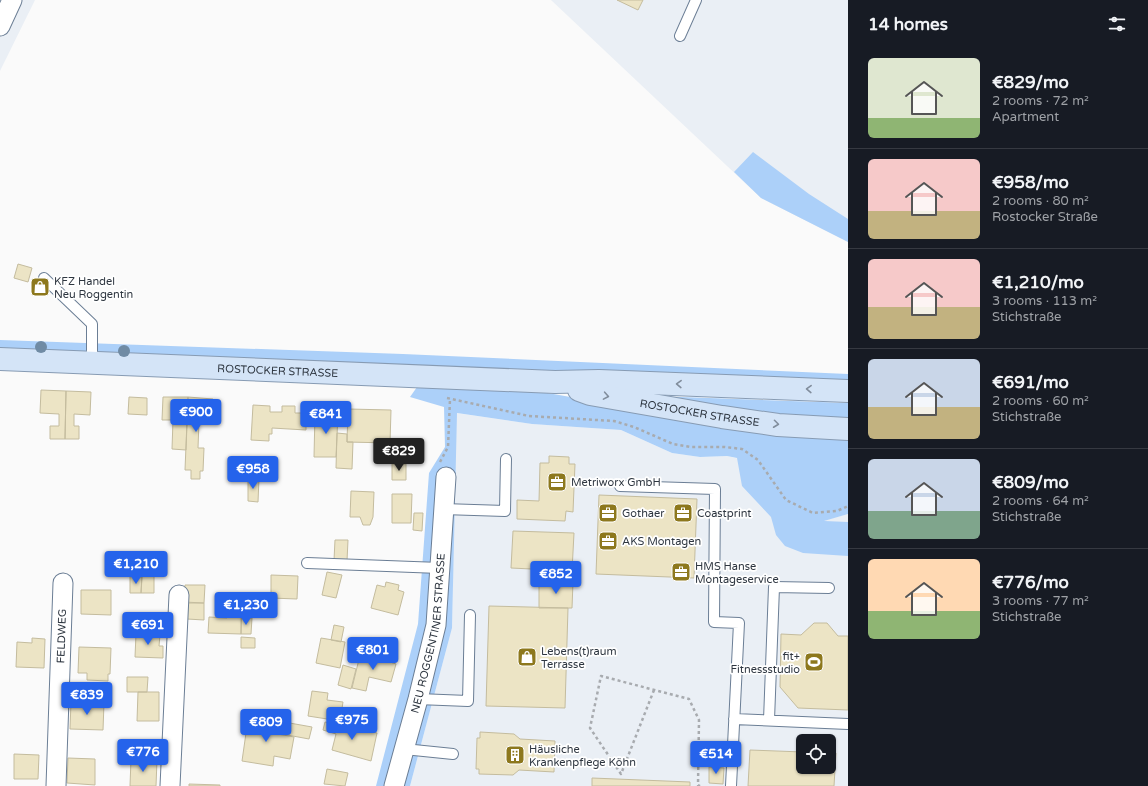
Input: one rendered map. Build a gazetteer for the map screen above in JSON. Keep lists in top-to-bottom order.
{
  "streets": {
    "main road": ["ROSTOCKER STRASSE"],
    "street": ["NEU ROGGENTINER STRASSE", "FELDWEG"]
  },
  "places": {
    "shop": ["KFZ Handel Neu Roggentin", "Lebens(t)raum Terrasse"],
    "office": [
      "Metriworx GmbH",
      "Gothaer",
      "Coastprint",
      "AKS Montagen",
      "HMS Hanse Montageservice"
    ],
    "sports": ["fit+ Fitnessstudio"],
    "building": ["Häusliche Krankenpflege Köhn"]
  },
  "page": {
    "heading": "14 homes",
    "list": [
      {
        "name": "€829/mo",
        "note": "2 rooms · 72 m² · Apartment"
      },
      {
        "name": "€958/mo",
        "note": "2 rooms · 80 m² · Rostocker Straße"
      },
      {
        "name": "€1,210/mo",
        "note": "3 rooms · 113 m² · Stichstraße"
      },
      {
        "name": "€691/mo",
        "note": "2 rooms · 60 m² · Stichstraße"
      },
      {
        "name": "€809/mo",
        "note": "2 rooms · 64 m² · Stichstraße"
      },
      {
        "name": "€776/mo",
        "note": "3 rooms · 77 m² · Stichstraße"
      }
    ],
    "price": [
      "€900",
      "€841",
      "€829",
      "€958",
      "€1,210",
      "€852",
      "€1,230",
      "€691",
      "€801",
      "€839",
      "€975",
      "€809",
      "€776",
      "€514"
    ]
  }
}
